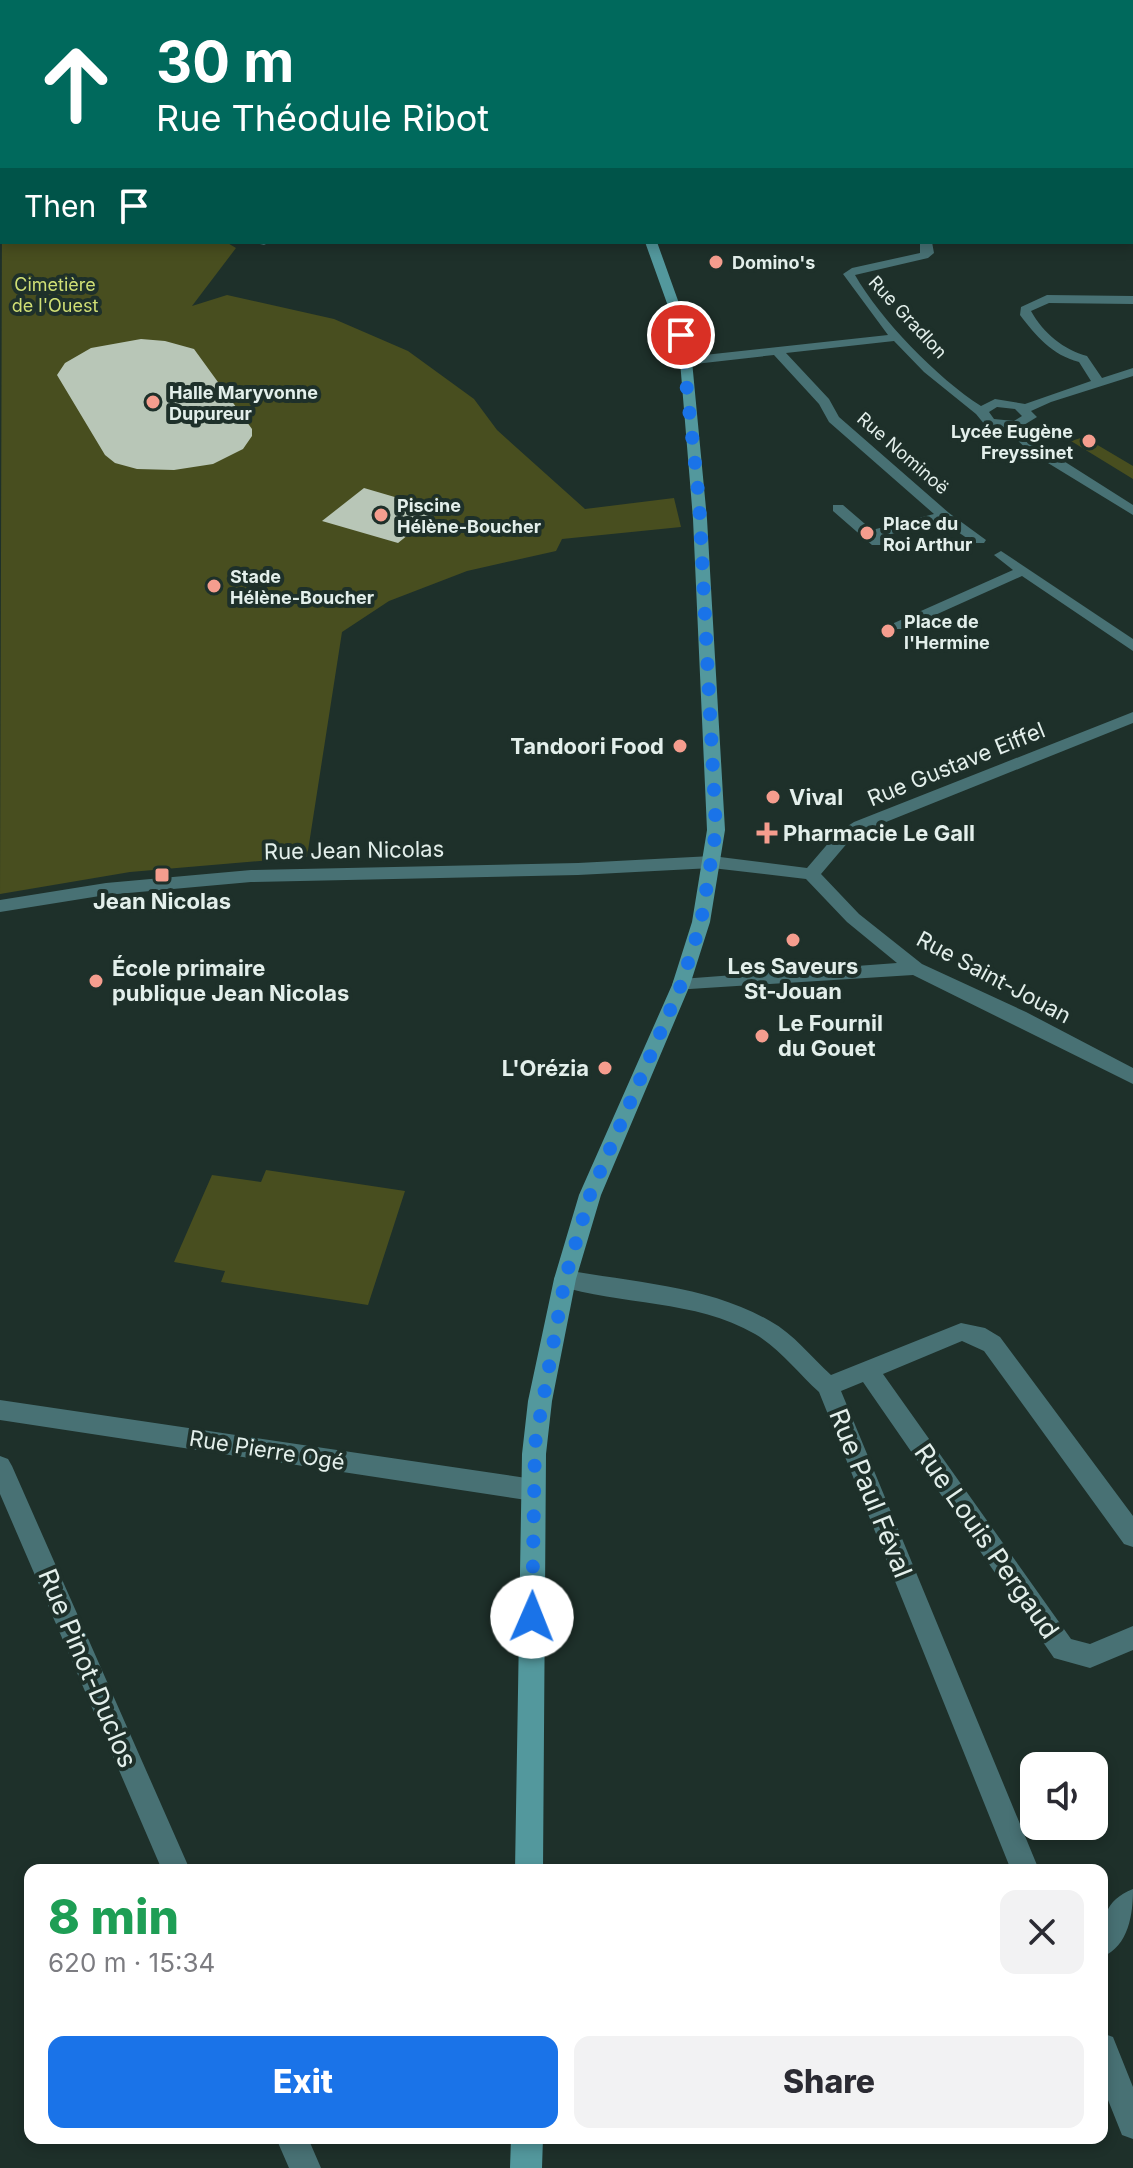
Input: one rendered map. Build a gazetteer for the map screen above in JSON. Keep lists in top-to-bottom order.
{
  "streets": {
    "street": [
      "Rue Gradlon",
      "Rue Nominoë",
      "Rue Gustave Eiffel",
      "Rue Jean Nicolas",
      "Rue Saint-Jouan",
      "Rue Pierre Ogé",
      "Rue Paul Féval",
      "Rue Louis Pergaud",
      "Rue Pinot-Duclos"
    ]
  },
  "crossings": [
    ["Rue Gustave Eiffel", "Rue Saint-Jouan"]
  ],
  "parks": ["Cimetière de l'Ouest"],
  "places": {
    "other": [
      "Domino's",
      "Halle Maryvonne Dupureur",
      "Lycée Eugène Freyssinet",
      "Piscine Hélène-Boucher",
      "Place du Roi Arthur",
      "Stade Hélène-Boucher",
      "Place de l'Hermine",
      "Tandoori Food",
      "Vival",
      "Les Saveurs St-Jouan",
      "École primaire publique Jean Nicolas",
      "Le Fournil du Gouet",
      "L'Orézia"
    ],
    "health": ["Pharmacie Le Gall"],
    "transit": ["Jean Nicolas"]
  },
  "page": {
    "turn": ["30 m", "Rue Théodule Ribot"],
    "then": "Then",
    "heading": ["8 min", "620 m · 15:34"],
    "buttons": ["Exit", "Share"]
  }
}
